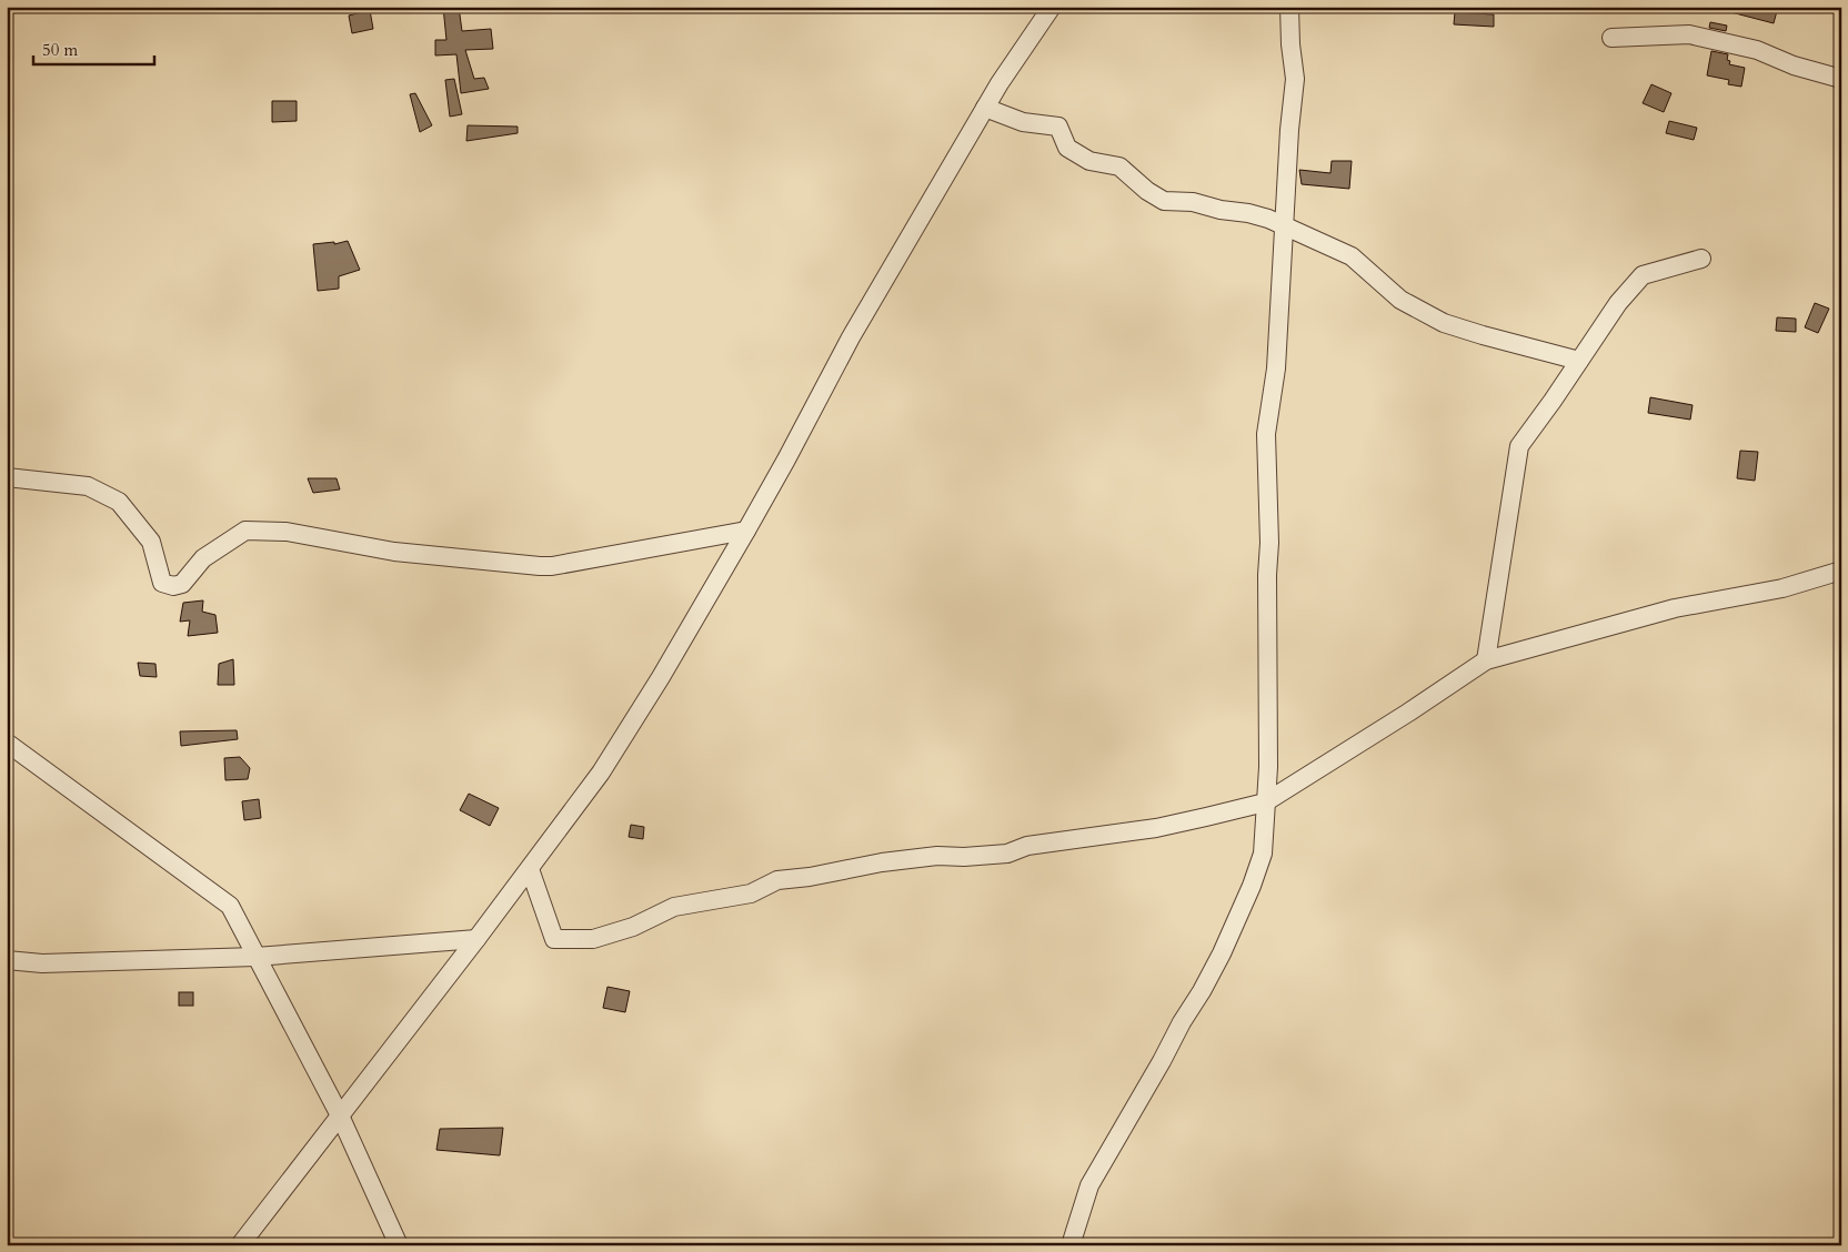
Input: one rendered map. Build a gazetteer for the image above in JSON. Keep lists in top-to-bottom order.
{
  "scale_bar": "50 m"
}
